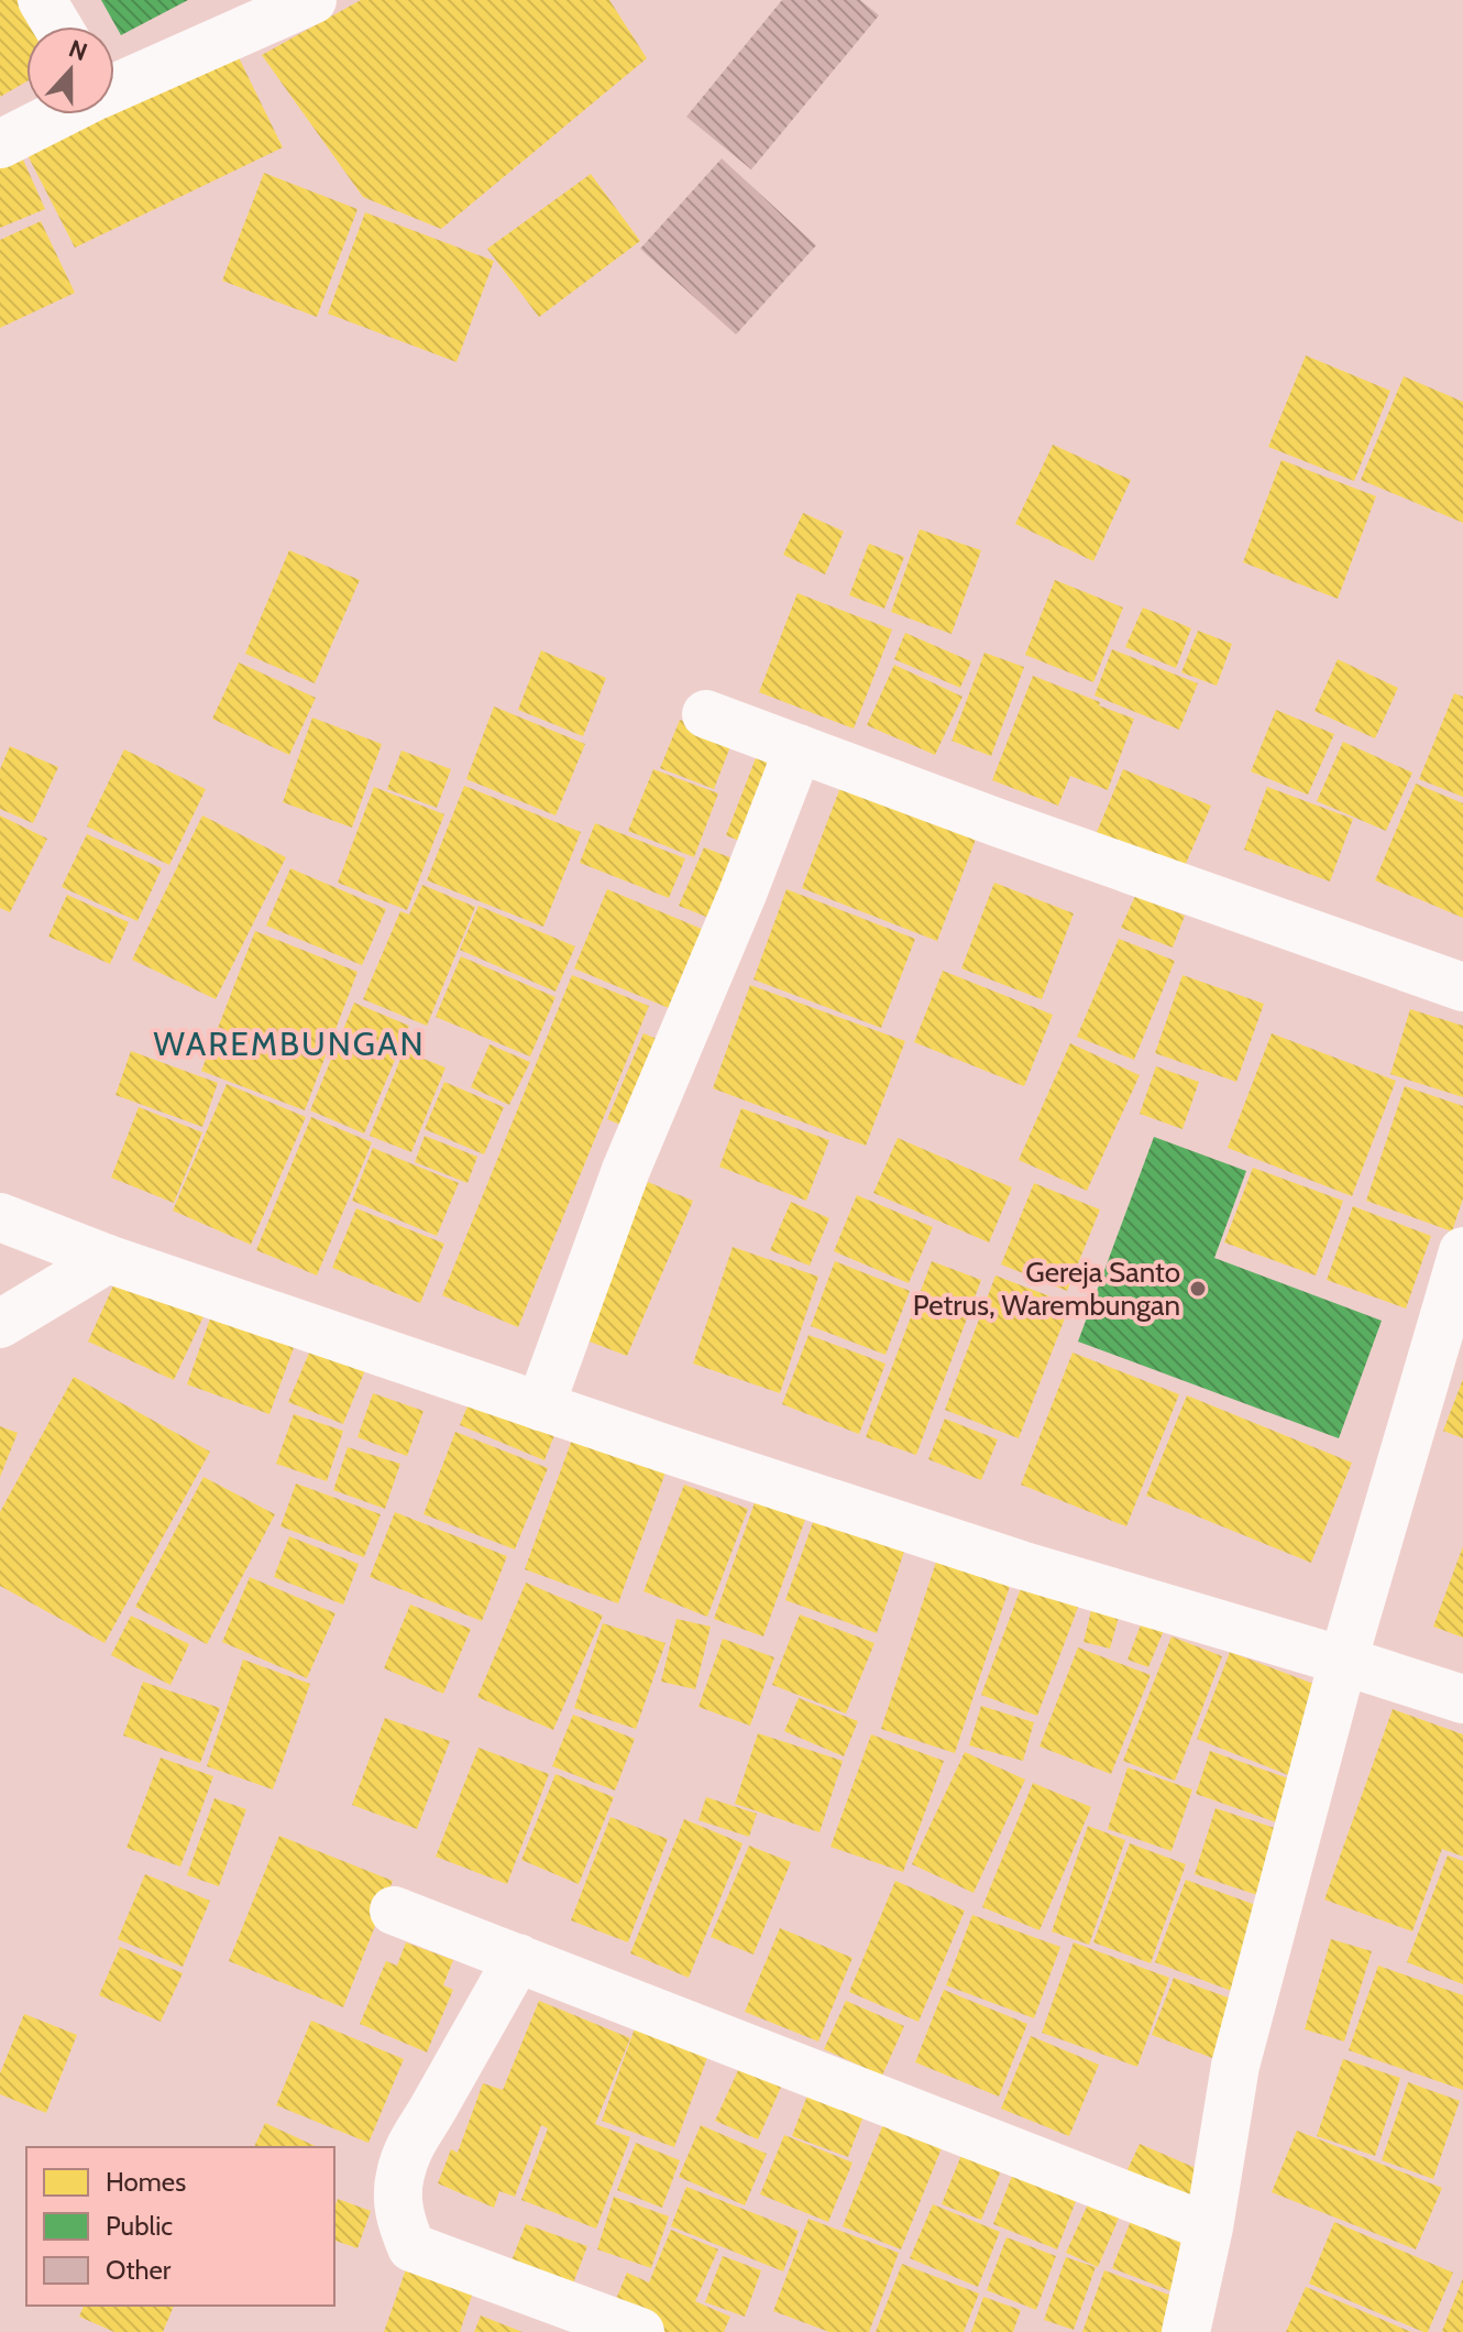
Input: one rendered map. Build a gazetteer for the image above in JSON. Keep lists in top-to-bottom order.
{
  "districts": ["WAREMBUNGAN"],
  "places": ["Gereja Santo Petrus, Warembungan"],
  "legend": ["Homes", "Public", "Other"],
  "north": "top"
}
